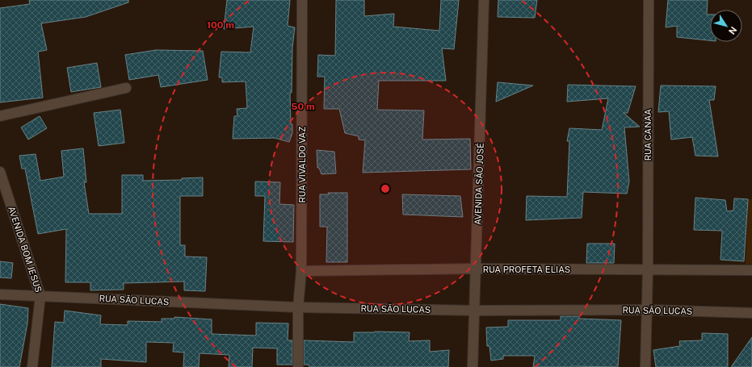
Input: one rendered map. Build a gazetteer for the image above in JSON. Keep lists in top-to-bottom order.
{
  "streets": {
    "street": [
      "RUA CANAA",
      "RUA VIVALDO VAZ",
      "AVENIDA SÃO JOSÉ",
      "AVENIDA BOM JESUS",
      "RUA PROFETA ELIAS",
      "RUA SÃO LUCAS"
    ]
  },
  "crossings": [
    ["RUA CANAA", "RUA PROFETA ELIAS"],
    ["RUA VIVALDO VAZ", "RUA PROFETA ELIAS"],
    ["RUA VIVALDO VAZ", "RUA SÃO LUCAS"],
    ["AVENIDA SÃO JOSÉ", "RUA PROFETA ELIAS"],
    ["AVENIDA SÃO JOSÉ", "RUA SÃO LUCAS"],
    ["AVENIDA BOM JESUS", "RUA SÃO LUCAS"]
  ],
  "north": "bottom right",
  "rings": ["100 m", "50 m"]
}
